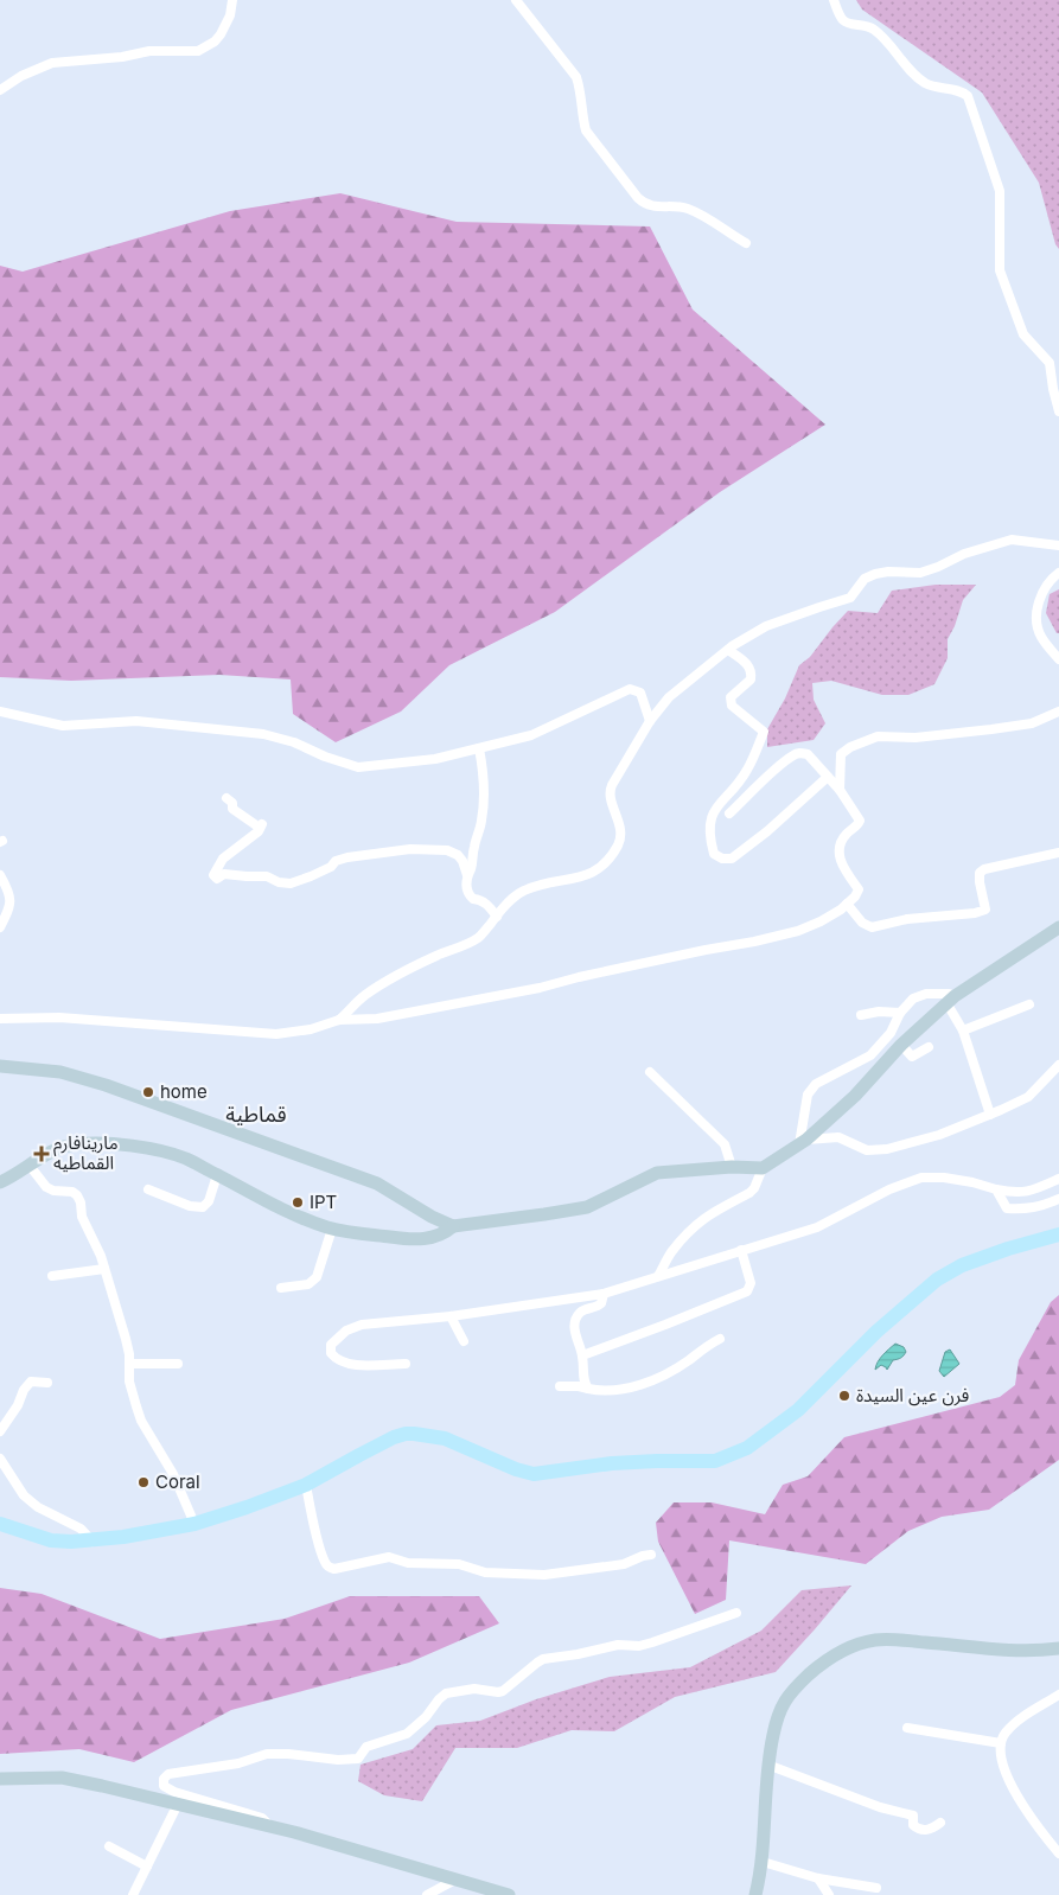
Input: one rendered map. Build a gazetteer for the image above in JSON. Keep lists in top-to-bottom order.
{
  "districts": ["قماطية"],
  "places": {
    "other": [
      "home",
      "IPT",
      "فرن عين السيدة",
      "Coral"
    ],
    "health": ["مارينافارم القماطيه"]
  }
}
